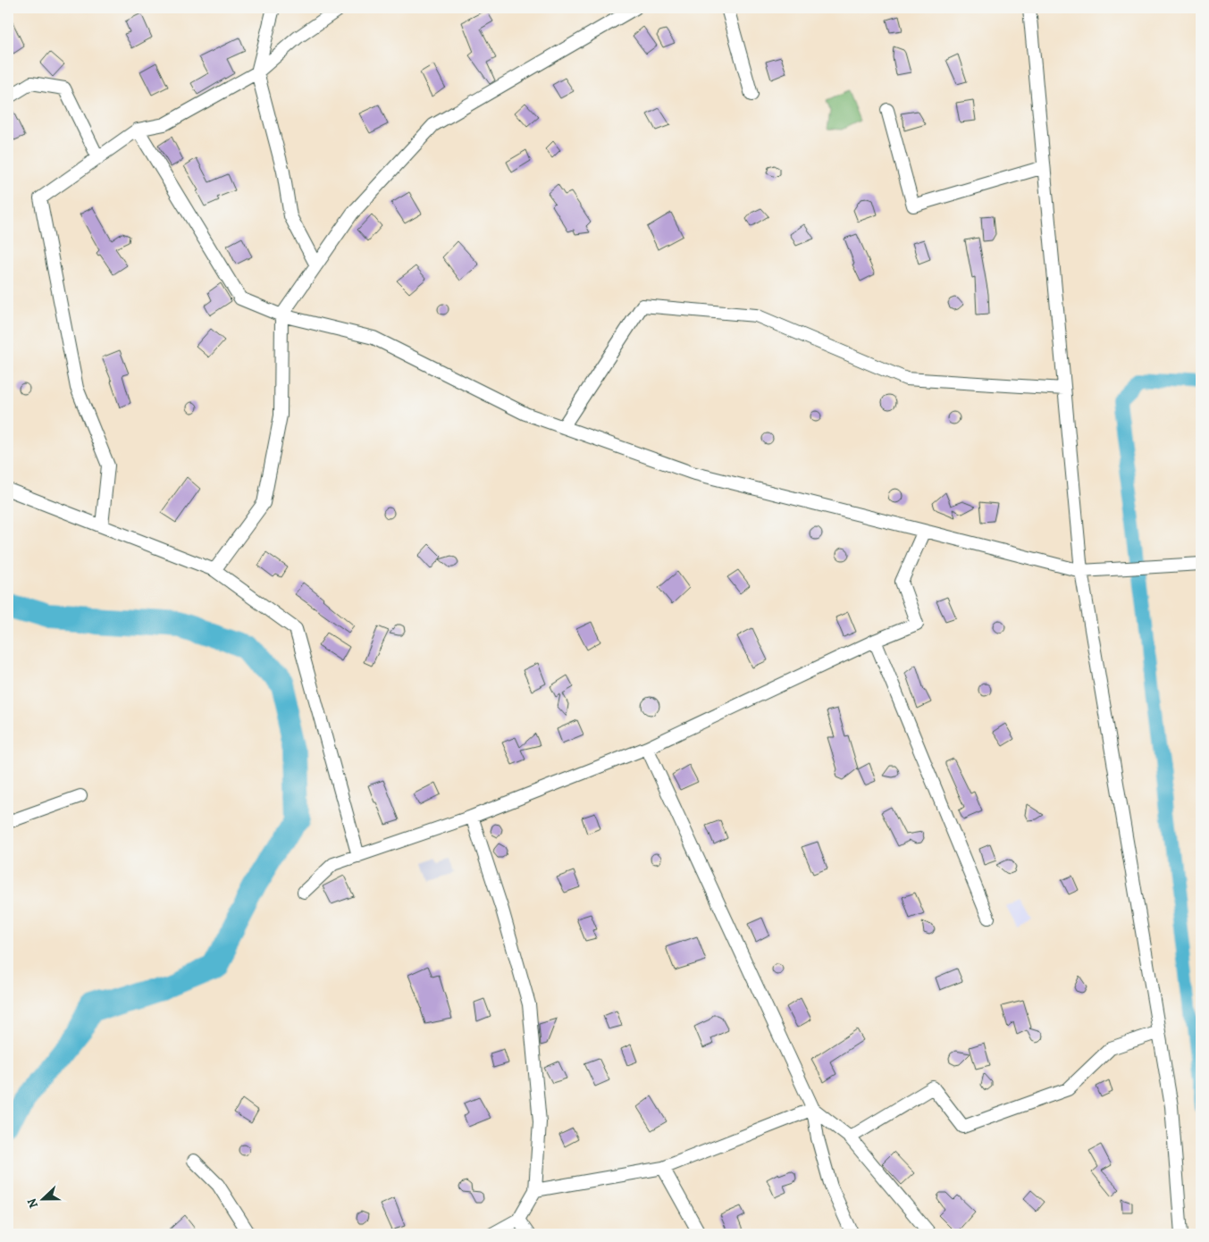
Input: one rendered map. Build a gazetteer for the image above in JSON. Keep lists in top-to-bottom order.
{
  "north": "left"
}
